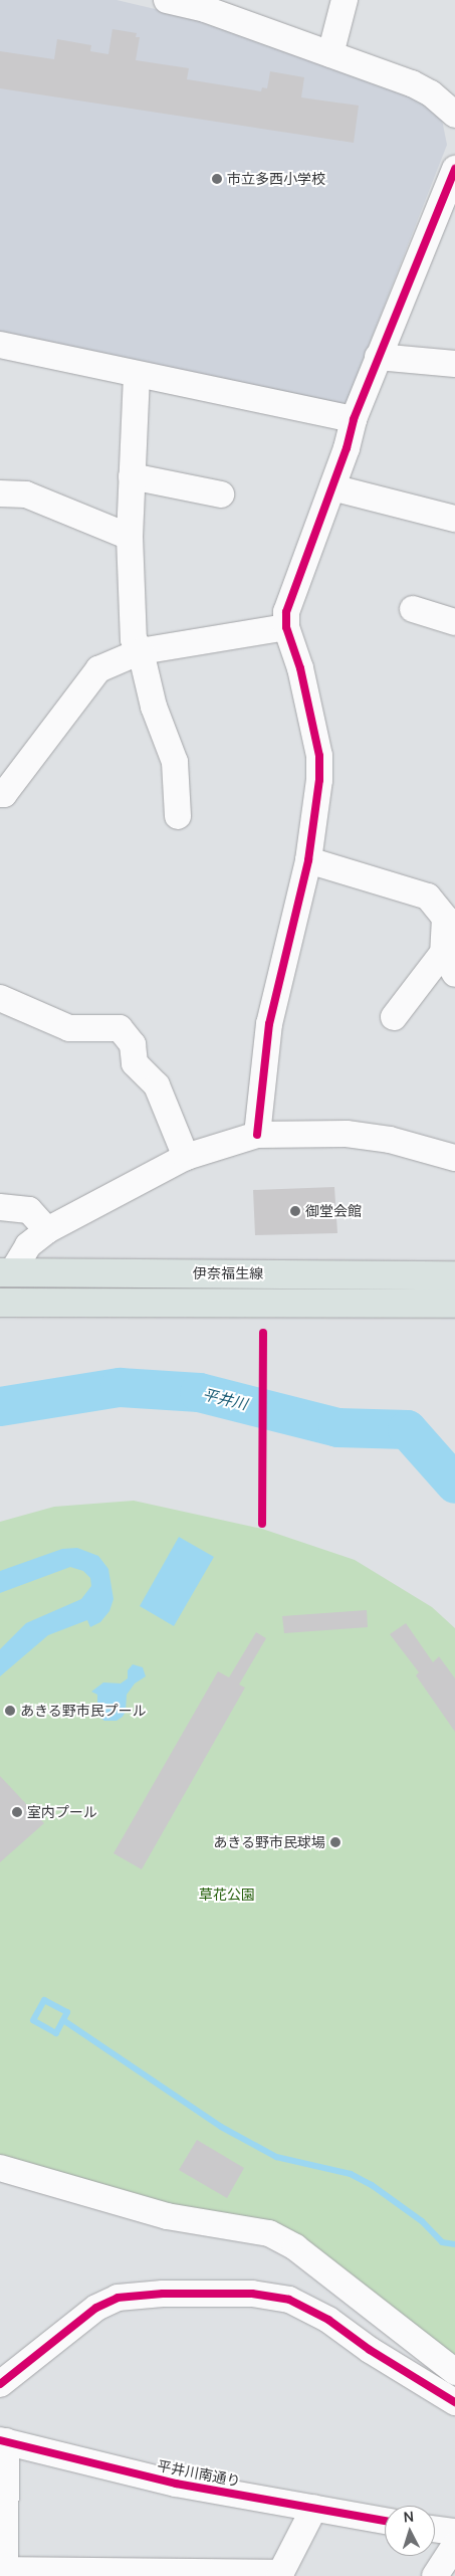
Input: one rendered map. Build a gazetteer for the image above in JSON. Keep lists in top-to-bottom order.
{
  "streets": {
    "main road": ["伊奈福生線"],
    "street": ["平井川南通り"]
  },
  "water": ["平井川"],
  "parks": ["草花公園"],
  "places": [
    "市立多西小学校",
    "御堂会館",
    "あきる野市民プール",
    "室内プール",
    "あきる野市民球場"
  ],
  "north": "top"
}
